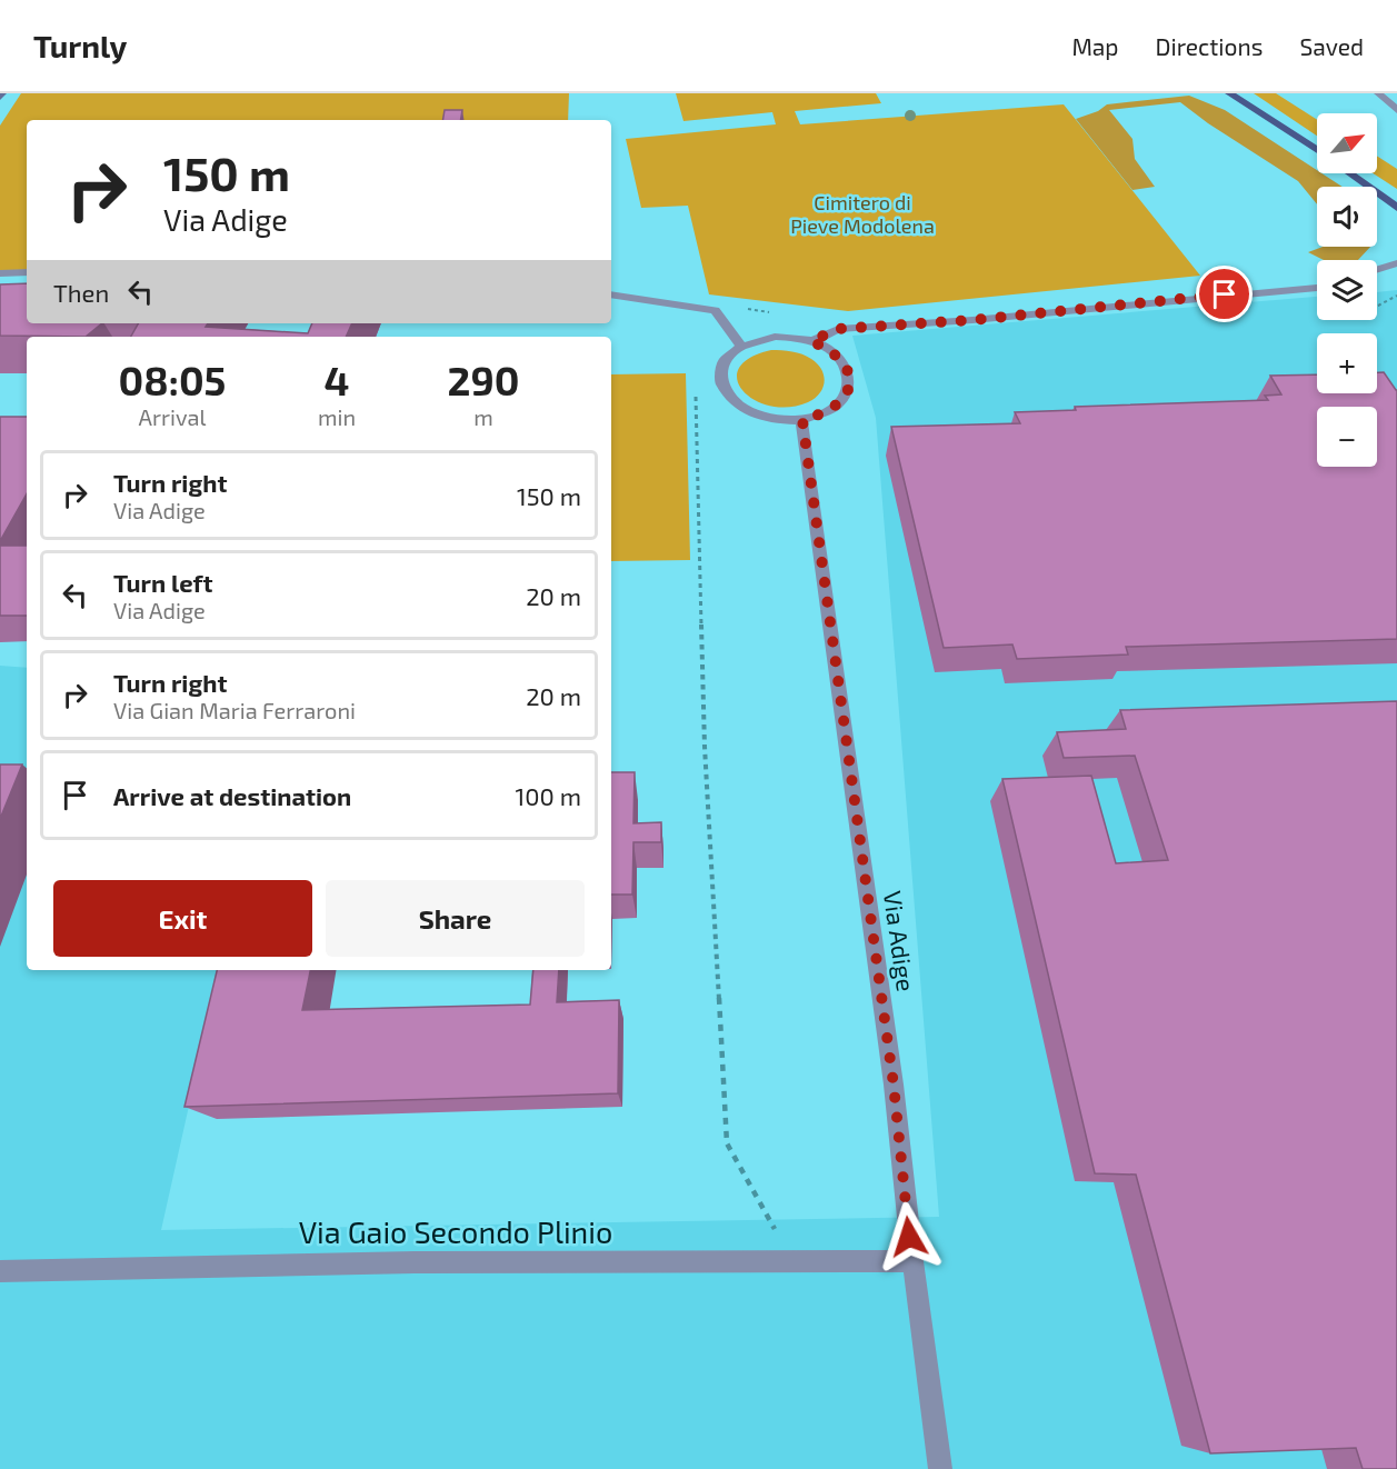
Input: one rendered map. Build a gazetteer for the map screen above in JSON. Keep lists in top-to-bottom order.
{
  "streets": {
    "street": ["Via Adige", "Via Gaio Secondo Plinio"]
  },
  "crossings": [
    ["Via Adige", "Via Gaio Secondo Plinio"]
  ],
  "parks": ["Cimitero di Pieve Modolena"],
  "north": "top right",
  "page": {
    "header": "Turnly",
    "nav": ["Map", "Directions", "Saved"],
    "map_buttons": ["+", "−"],
    "turn": ["150 m", "Via Adige"],
    "then": "Then",
    "eta": [
      "08:05",
      "Arrival",
      "4",
      "min",
      "290",
      "m"
    ],
    "list": [
      {
        "name": "Turn right",
        "note": "Via Adige",
        "value": "150 m"
      },
      {
        "name": "Turn left",
        "note": "Via Adige",
        "value": "20 m"
      },
      {
        "name": "Turn right",
        "note": "Via Gian Maria Ferraroni",
        "value": "20 m"
      },
      {
        "name": "Arrive at destination",
        "value": "100 m"
      }
    ],
    "buttons": ["Exit", "Share"]
  }
}
